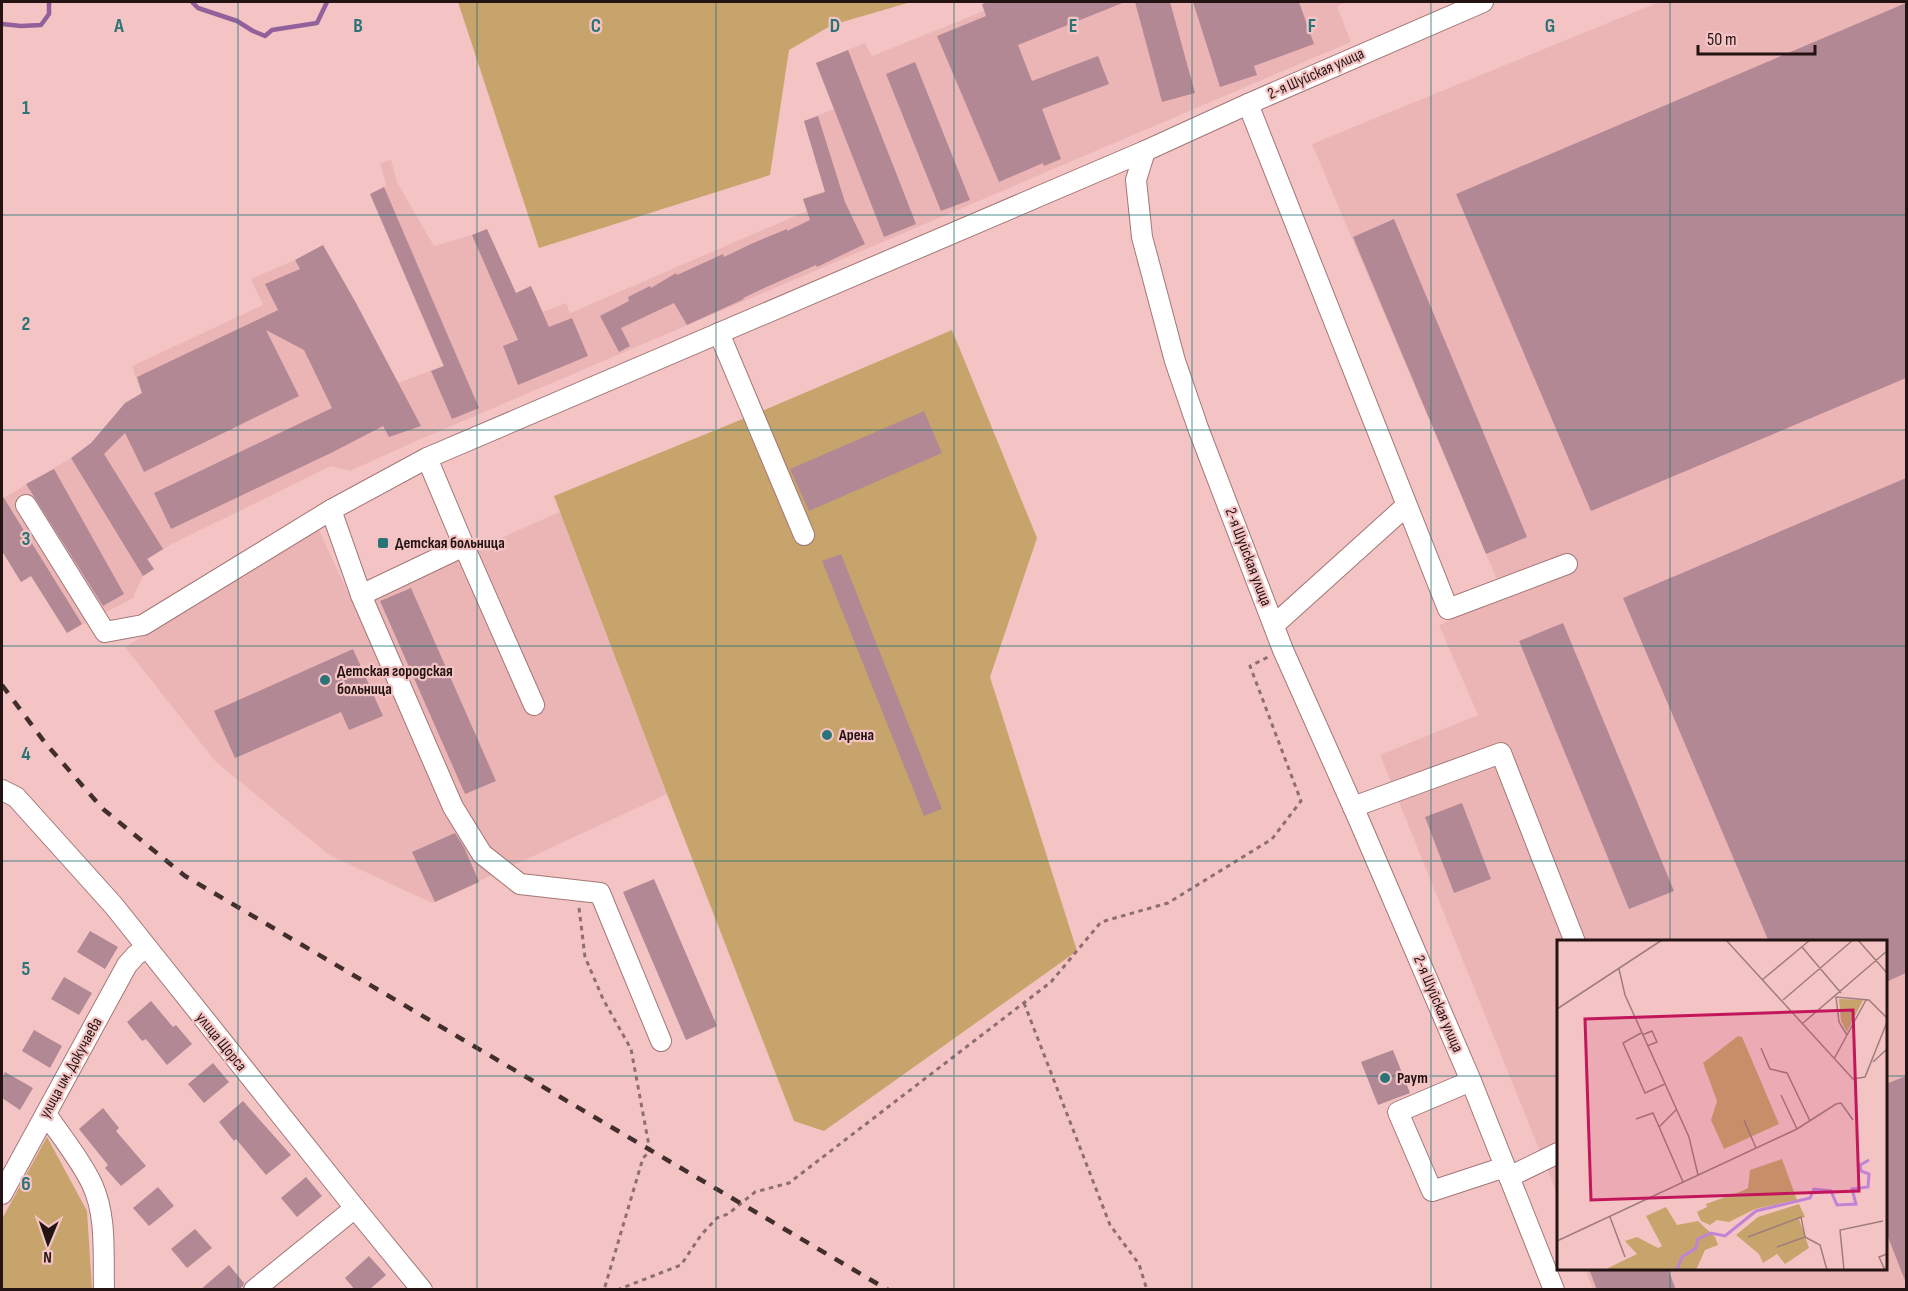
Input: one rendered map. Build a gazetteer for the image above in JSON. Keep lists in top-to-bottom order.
{
  "streets": {
    "street": ["2-я Шуйская улица", "улица Щорса", "улица им. Докучаева"]
  },
  "crossings": [
    ["улица Щорса", "улица им. Докучаева"]
  ],
  "places": {
    "transit": ["Детская больница"],
    "other": ["Детская городская больница", "Арена", "Раут"]
  },
  "scale_bar": "50 m",
  "north": "bottom",
  "grid": {
    "columns": [
      "A",
      "B",
      "C",
      "D",
      "E",
      "F",
      "G"
    ],
    "rows": [
      "1",
      "2",
      "3",
      "4",
      "5",
      "6"
    ]
  }
}
